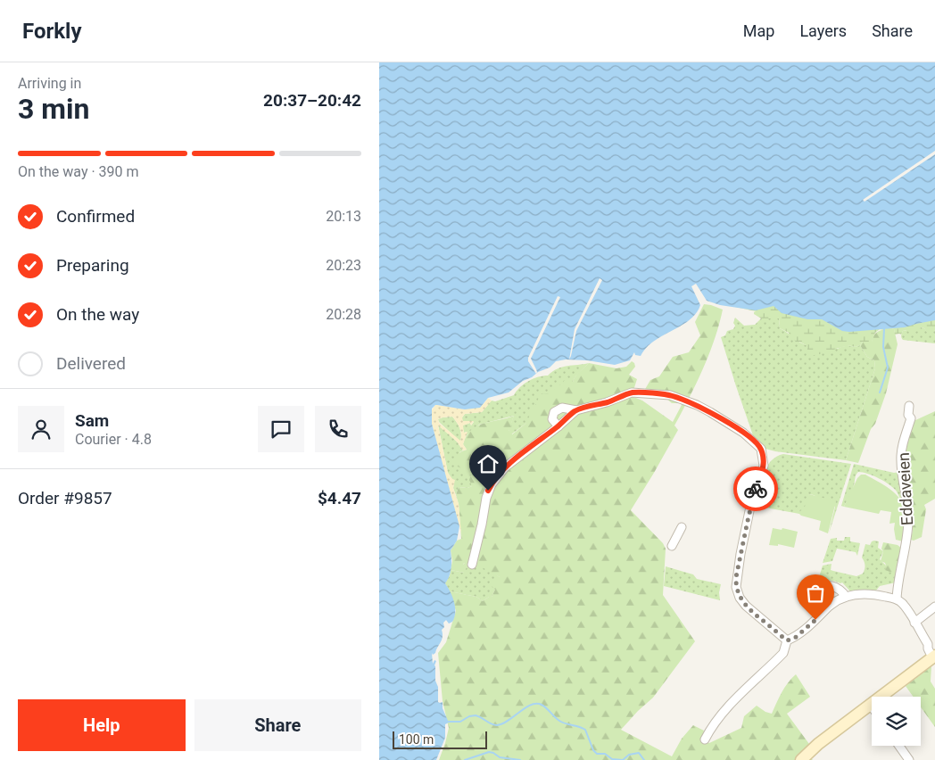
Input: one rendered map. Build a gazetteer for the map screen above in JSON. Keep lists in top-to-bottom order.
{
  "streets": {
    "street": ["Eddaveien"]
  },
  "scale_bar": "100 m",
  "page": {
    "header": "Forkly",
    "nav": ["Map", "Layers", "Share"],
    "heading": ["3 min", "Arriving in", "20:37–20:42"],
    "panel": [
      "Sam",
      "Courier · 4.8",
      "Order #9857",
      "$4.47"
    ],
    "bar": "On the way · 390 m",
    "list": [
      ["Confirmed", "20:13"],
      ["Preparing", "20:23"],
      ["On the way", "20:28"],
      "Delivered"
    ],
    "buttons": ["Help", "Share"],
    "scale": "100 m"
  }
}
